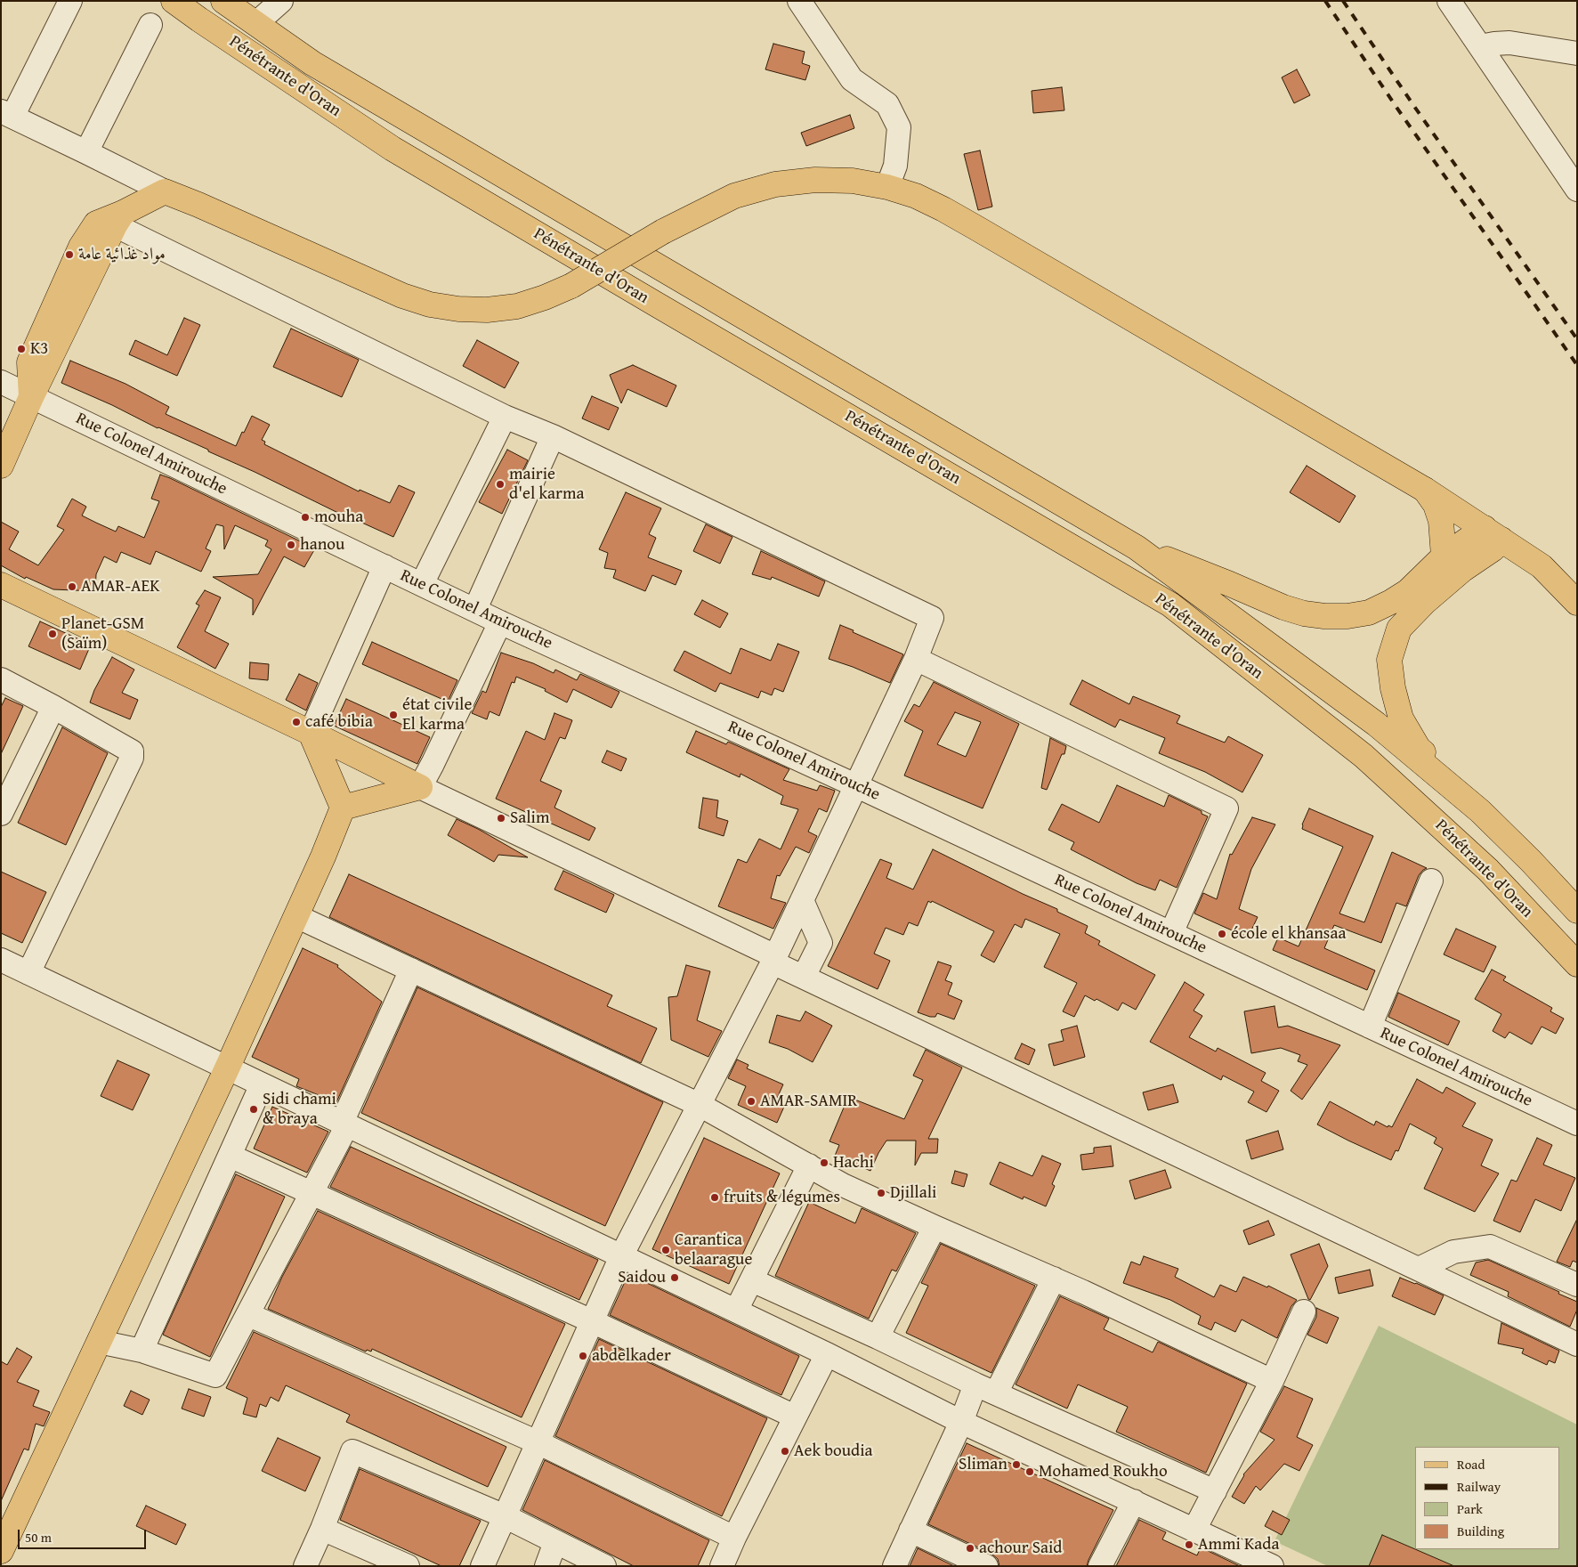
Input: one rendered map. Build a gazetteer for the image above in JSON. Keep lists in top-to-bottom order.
{
  "streets": {
    "main road": ["Pénétrante d'Oran"],
    "street": ["Rue Colonel Amirouche"]
  },
  "places": [
    "مواد غذائية عامة",
    "K3",
    "mairie d'el karma",
    "mouha",
    "hanou",
    "AMAR-AEK",
    "Planet-GSM (Saïm)",
    "état civile El karma",
    "café bibia",
    "Salim",
    "école el khansaa",
    "AMAR-SAMIR",
    "Sidi chami & braya",
    "Hachi",
    "Djillali",
    "fruits & légumes",
    "Carantica belaarague",
    "Saidou",
    "abdelkader",
    "Aek boudia",
    "Sliman",
    "Mohamed Roukho",
    "Ammi Kada",
    "achour Said"
  ],
  "legend": [
    "Road",
    "Railway",
    "Park",
    "Building"
  ],
  "scale_bar": "50 m"
}
